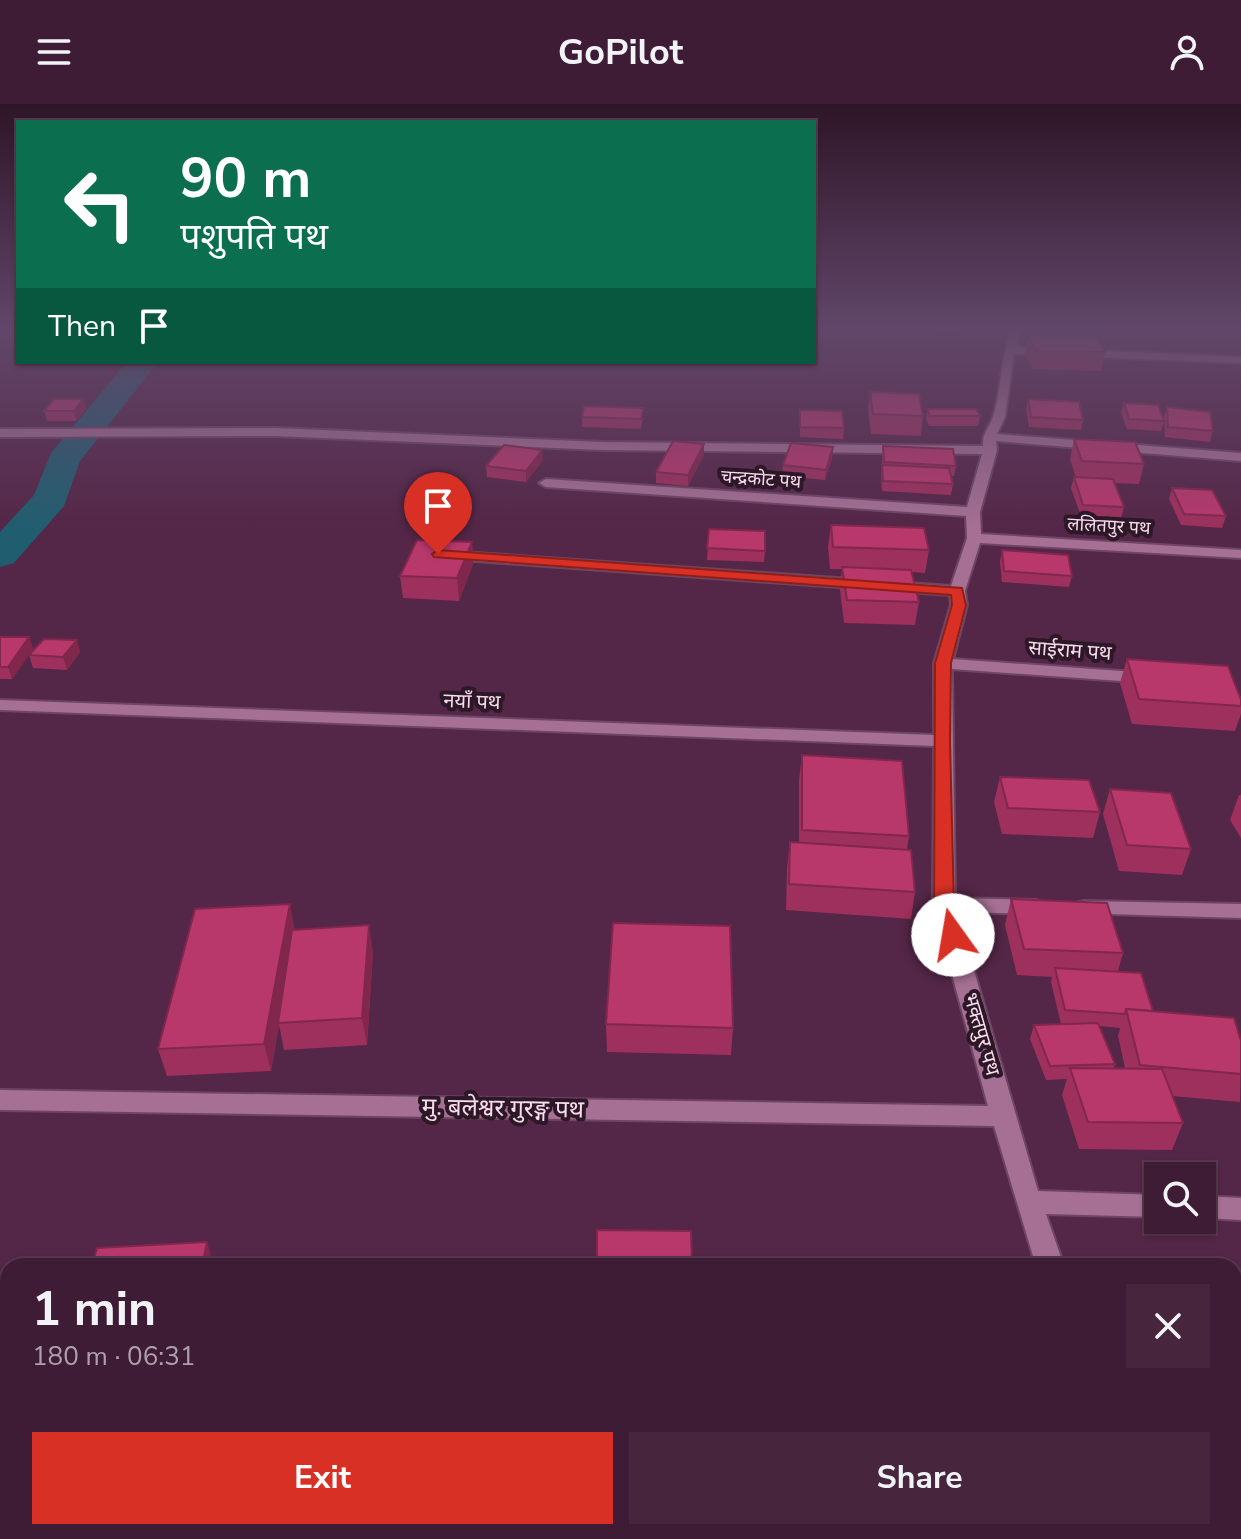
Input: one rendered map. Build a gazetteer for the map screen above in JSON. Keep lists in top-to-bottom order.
{
  "streets": {
    "street": [
      "चन्द्रकोट पथ",
      "ललितपुर पथ",
      "साईराम पथ",
      "नयाँ पथ",
      "भक्तपुर पथ",
      "मु. बलेश्वर गुरङ्ग पथ"
    ]
  },
  "crossings": [
    ["चन्द्रकोट पथ", "भक्तपुर पथ"],
    ["ललितपुर पथ", "भक्तपुर पथ"],
    ["साईराम पथ", "भक्तपुर पथ"],
    ["नयाँ पथ", "भक्तपुर पथ"],
    ["भक्तपुर पथ", "मु. बलेश्वर गुरङ्ग पथ"]
  ],
  "page": {
    "header": "GoPilot",
    "turn": ["90 m", "पशुपति पथ"],
    "then": "Then",
    "heading": ["1 min", "180 m · 06:31"],
    "buttons": ["Exit", "Share"]
  }
}
